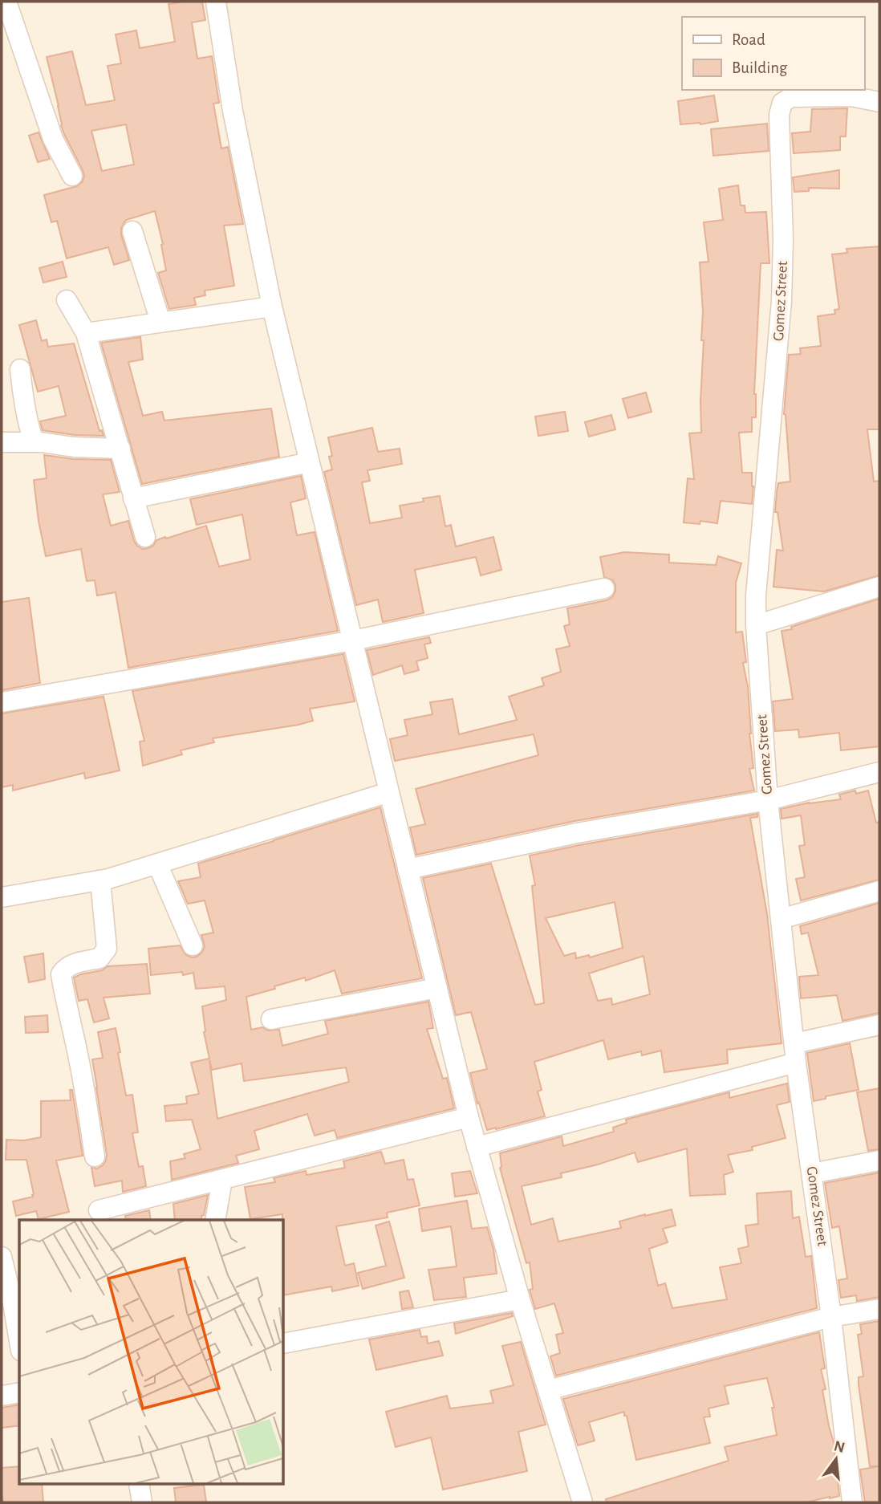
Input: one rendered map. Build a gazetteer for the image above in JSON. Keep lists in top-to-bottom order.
{
  "streets": {
    "street": ["Gomez Street"]
  },
  "legend": ["Road", "Building"],
  "north": "top"
}
